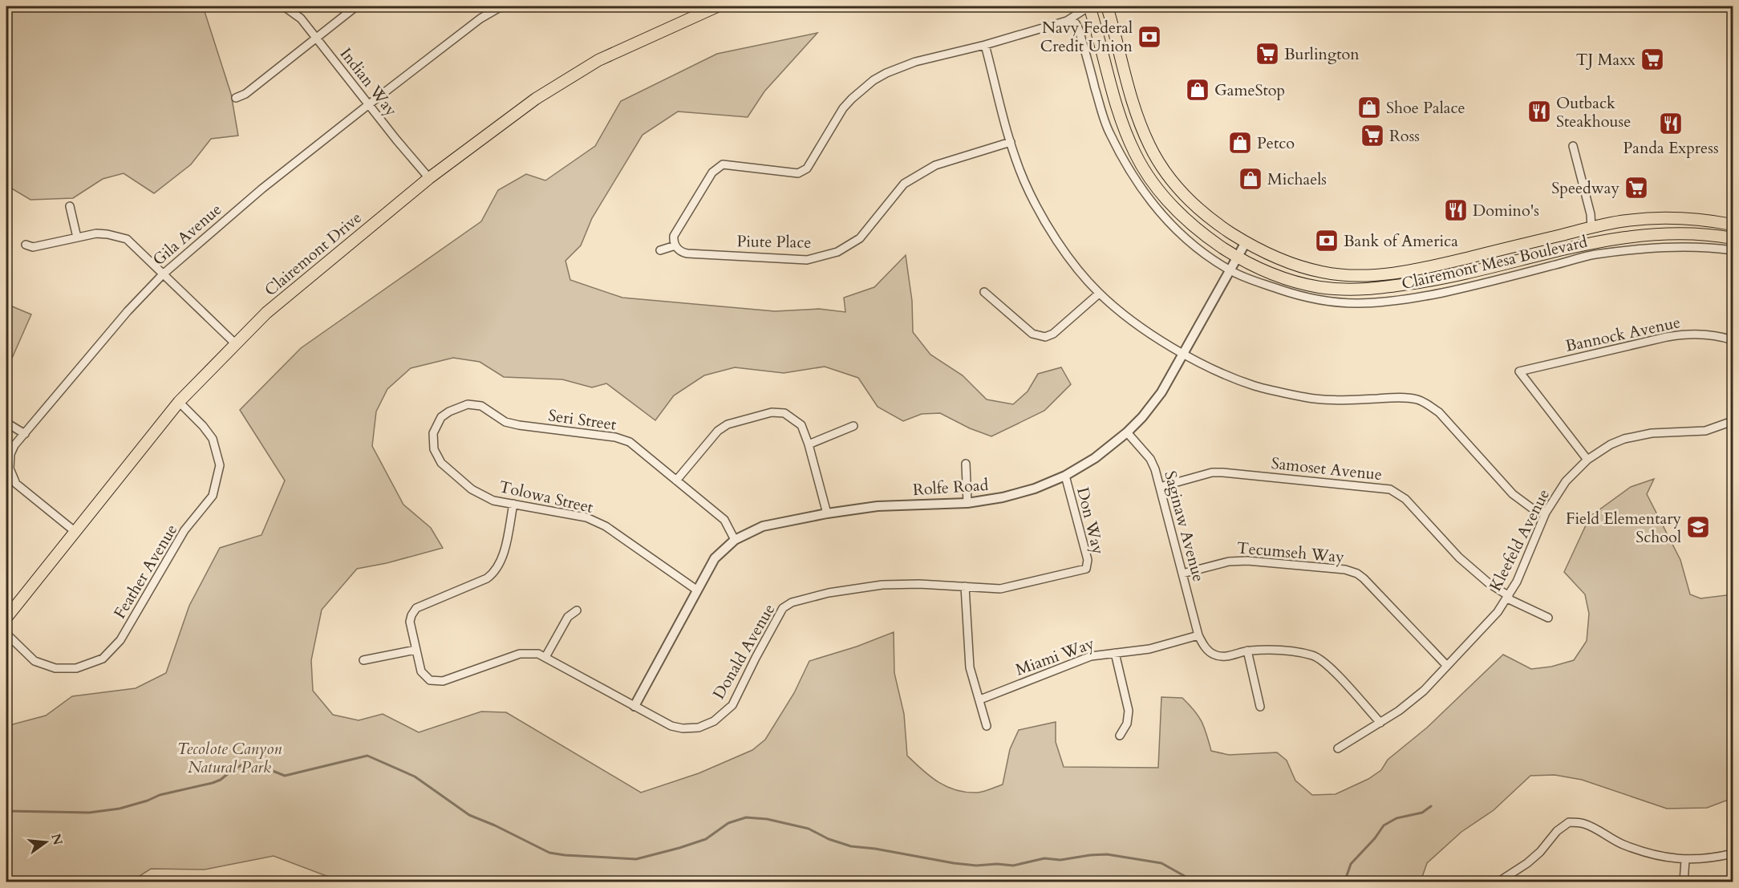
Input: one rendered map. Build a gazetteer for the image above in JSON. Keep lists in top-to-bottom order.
{
  "streets": {
    "main road": ["Clairemont Drive", "Clairemont Mesa Boulevard"],
    "street": [
      "Indian Way",
      "Gila Avenue",
      "Piute Place",
      "Bannock Avenue",
      "Seri Street",
      "Samoset Avenue",
      "Rolfe Road",
      "Tolowa Street",
      "Don Way",
      "Saginaw Avenue",
      "Kleefeld Avenue",
      "Tecumseh Way",
      "Feather Avenue",
      "Donald Avenue",
      "Miami Way"
    ]
  },
  "crossings": [
    ["Indian Way", "Gila Avenue"],
    ["Indian Way", "Clairemont Drive"],
    ["Gila Avenue", "Clairemont Drive"],
    ["Clairemont Drive", "Feather Avenue"],
    ["Clairemont Mesa Boulevard", "Rolfe Road"],
    ["Bannock Avenue", "Kleefeld Avenue"],
    ["Seri Street", "Rolfe Road"],
    ["Seri Street", "Tolowa Street"],
    ["Samoset Avenue", "Saginaw Avenue"],
    ["Samoset Avenue", "Kleefeld Avenue"],
    ["Rolfe Road", "Tolowa Street"],
    ["Rolfe Road", "Don Way"],
    ["Rolfe Road", "Saginaw Avenue"],
    ["Rolfe Road", "Donald Avenue"],
    ["Tolowa Street", "Donald Avenue"],
    ["Don Way", "Donald Avenue"],
    ["Saginaw Avenue", "Tecumseh Way"],
    ["Saginaw Avenue", "Miami Way"],
    ["Kleefeld Avenue", "Tecumseh Way"]
  ],
  "parks": ["Tecolote Canyon Natural Park"],
  "places": {
    "bank": ["Navy Federal Credit Union", "Bank of America"],
    "supermarket": [
      "Burlington",
      "TJ Maxx",
      "Ross",
      "Speedway"
    ],
    "shop": [
      "GameStop",
      "Shoe Palace",
      "Petco",
      "Michaels"
    ],
    "restaurant": ["Outback Steakhouse", "Panda Express", "Domino's"],
    "school or university": ["Field Elementary School"]
  },
  "north": "right"
}
